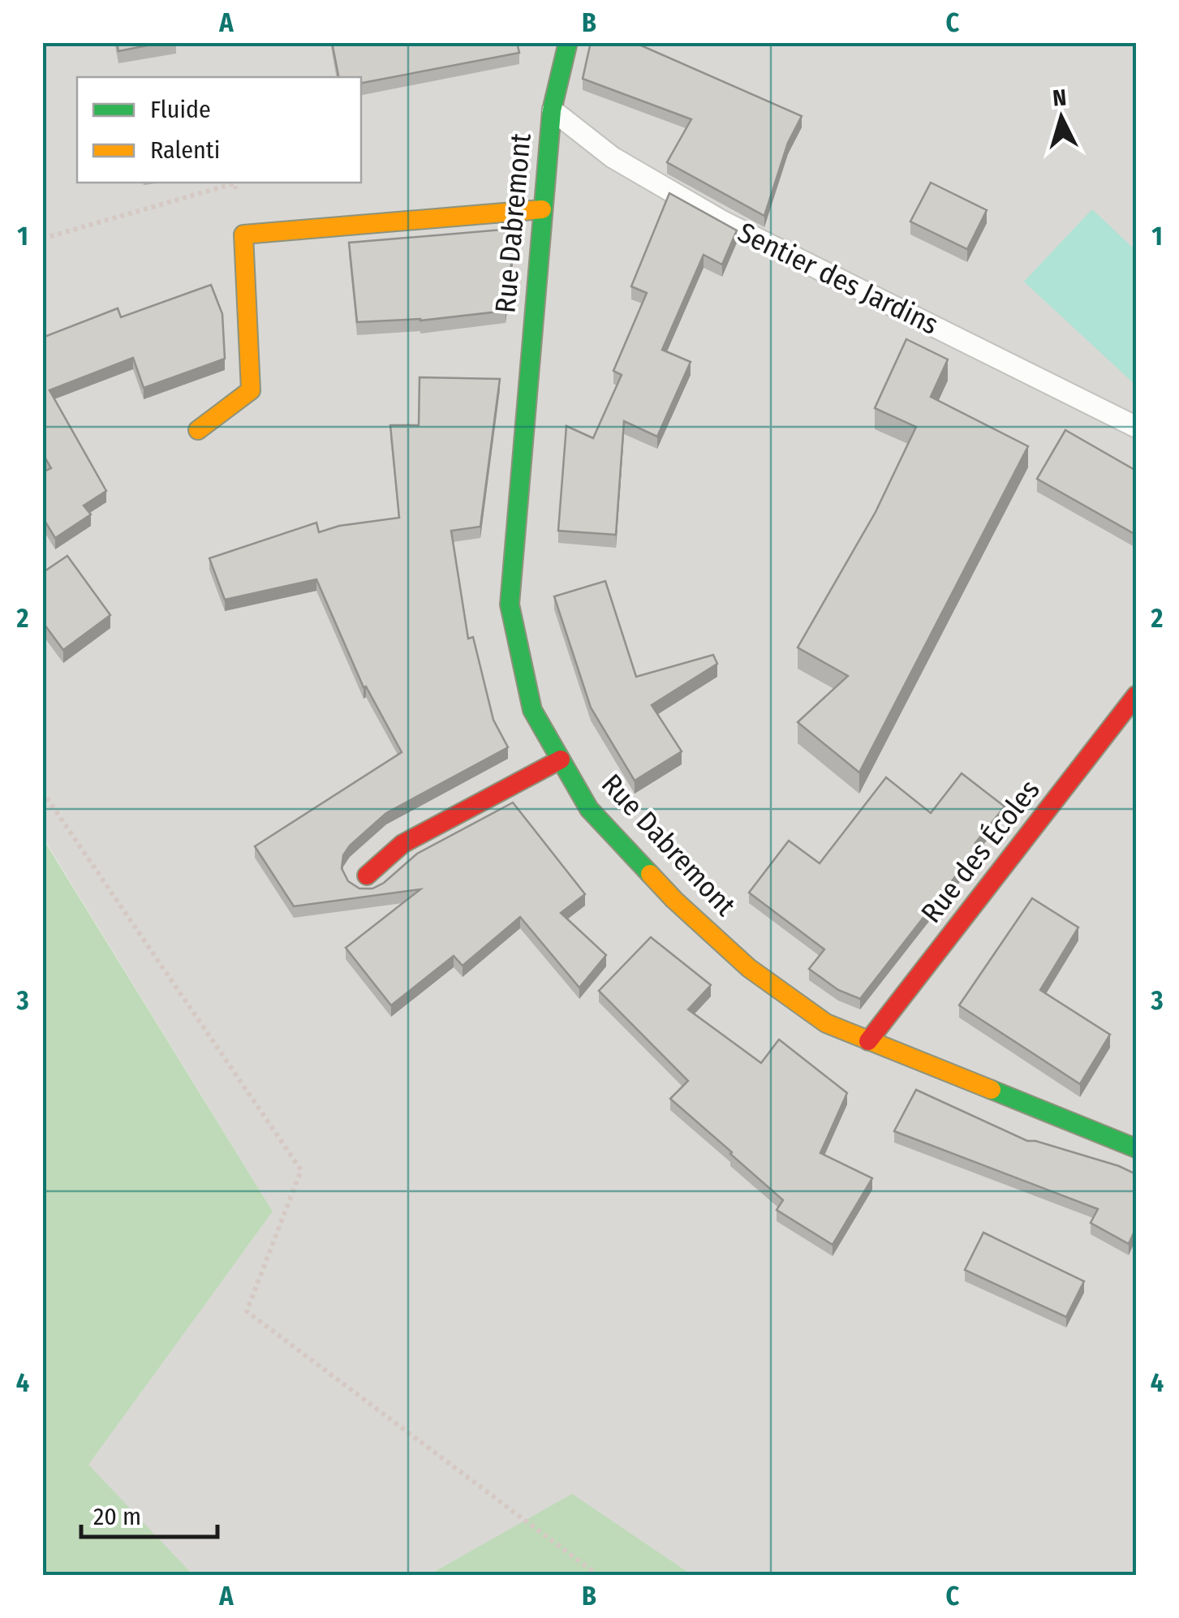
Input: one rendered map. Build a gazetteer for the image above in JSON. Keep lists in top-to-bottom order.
{
  "streets": {
    "street": ["Rue Dabremont", "Rue des Écoles"],
    "lane": ["Sentier des Jardins"]
  },
  "crossings": [
    ["Rue Dabremont", "Sentier des Jardins"],
    ["Rue Dabremont", "Rue des Écoles"]
  ],
  "legend": ["Fluide", "Ralenti"],
  "scale_bar": "20 m",
  "north": "top",
  "grid": {
    "columns": ["A", "B", "C"],
    "rows": [
      "1",
      "2",
      "3",
      "4"
    ]
  }
}
